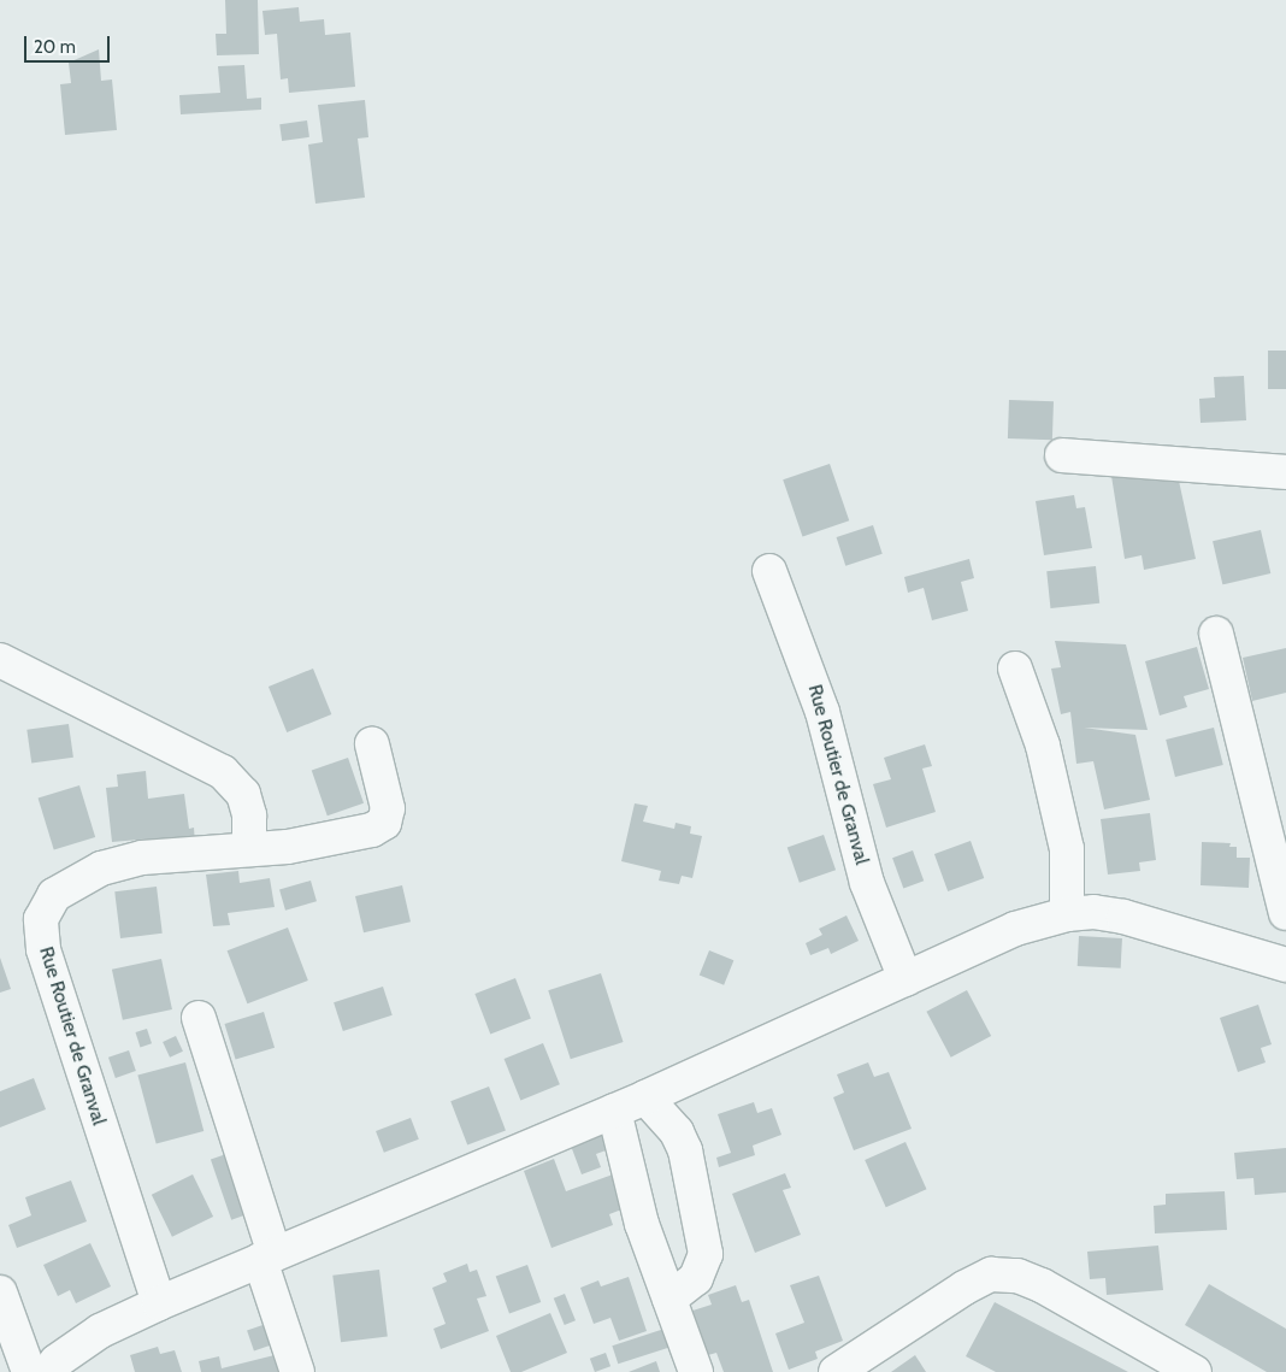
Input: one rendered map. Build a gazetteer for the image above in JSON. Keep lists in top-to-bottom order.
{
  "streets": {
    "street": ["Rue Routier de Granval"]
  },
  "scale_bar": "20 m"
}
